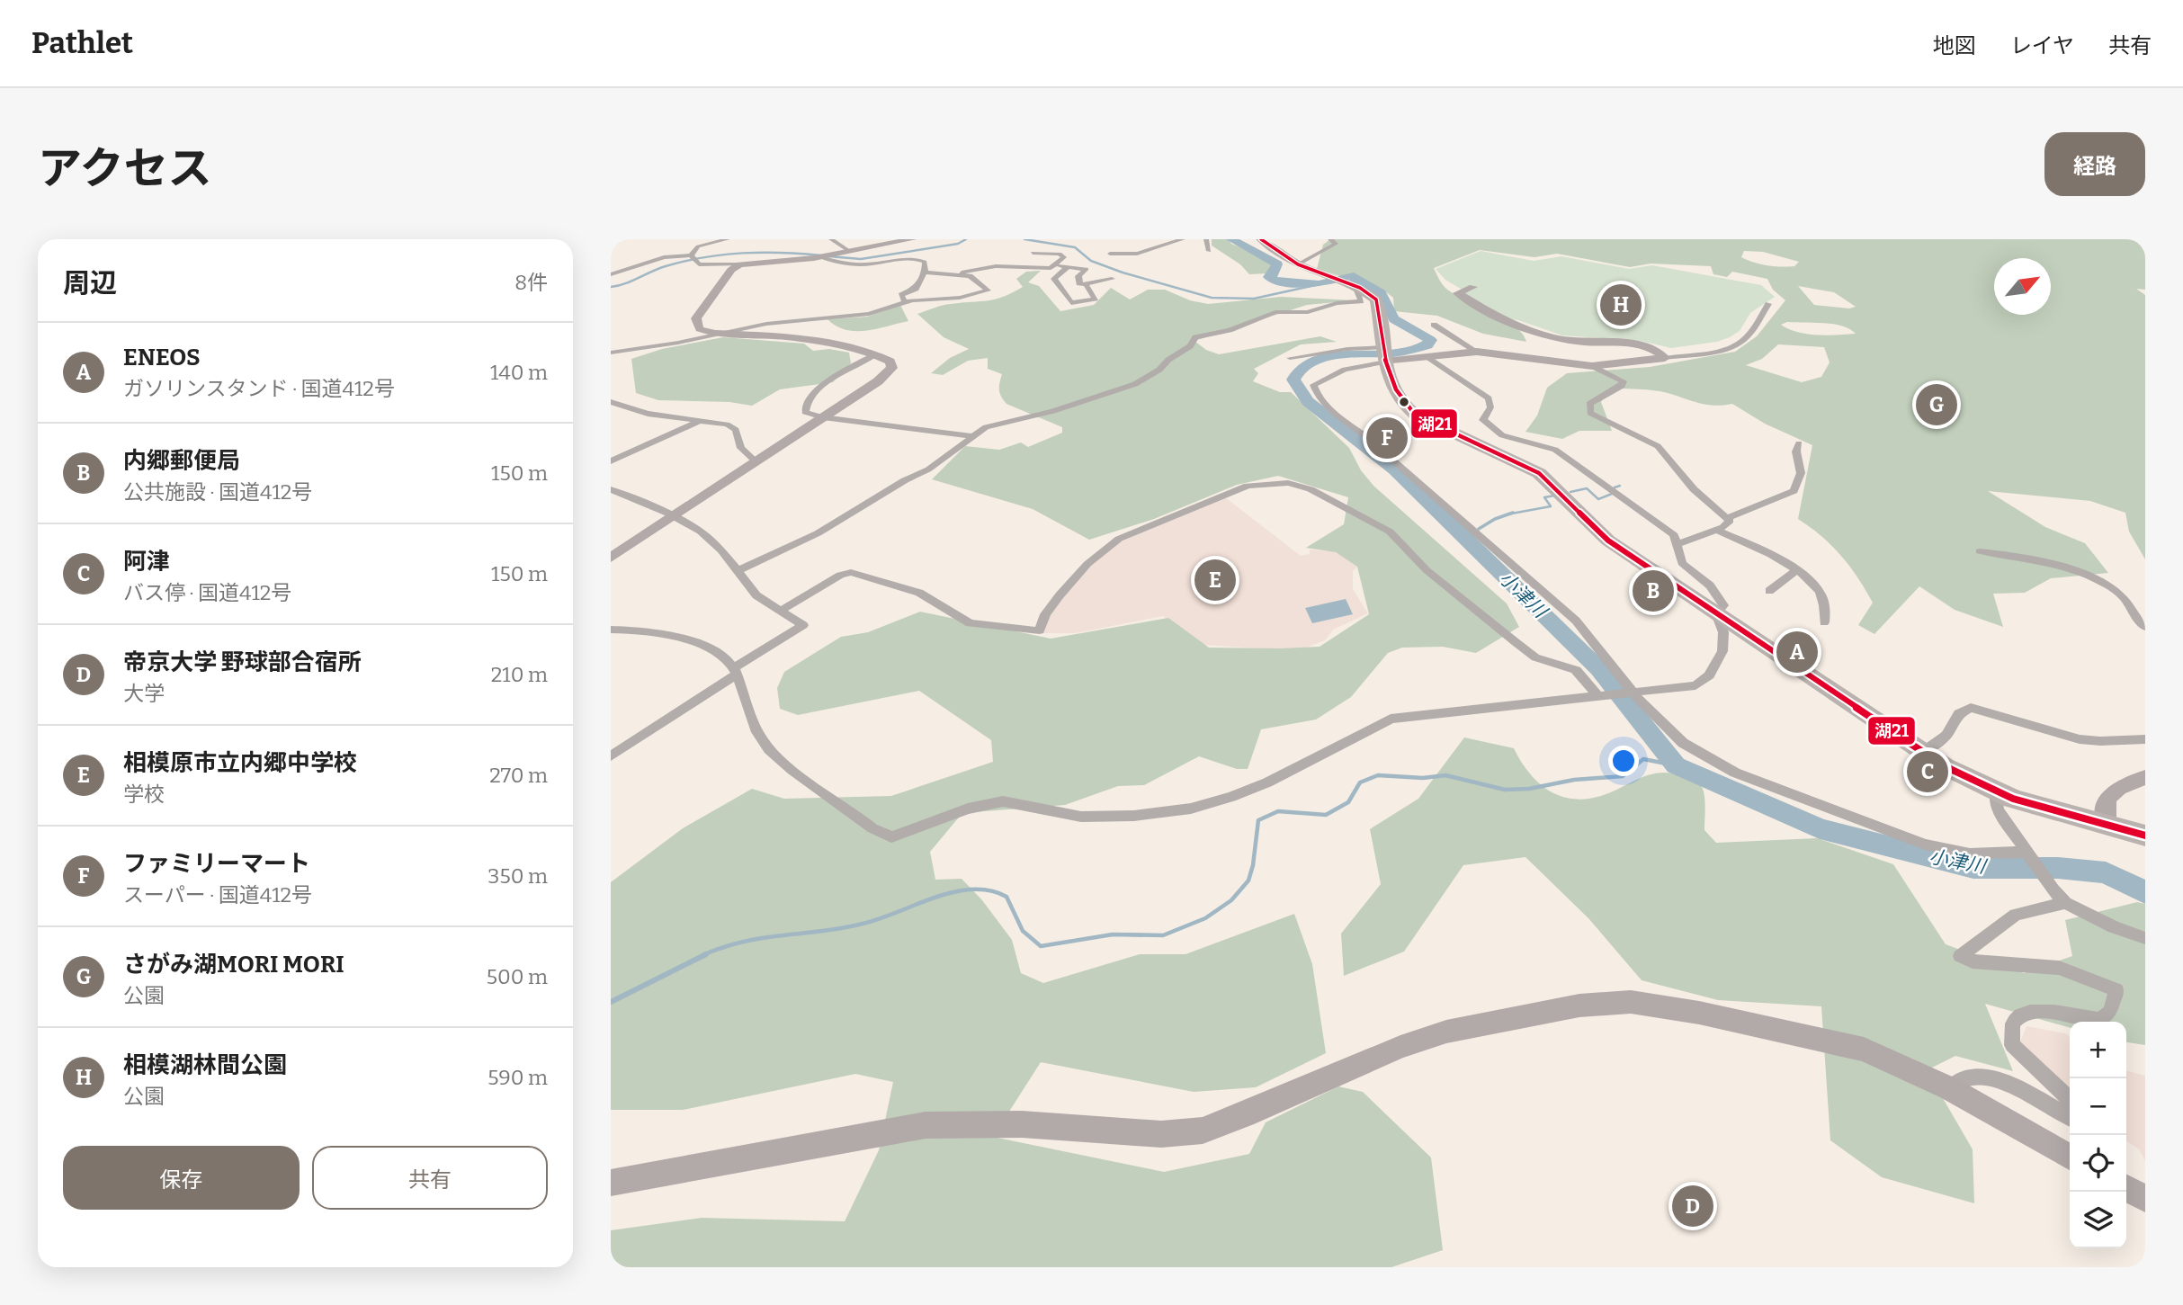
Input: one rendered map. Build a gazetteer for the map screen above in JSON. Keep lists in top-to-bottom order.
{
  "water": ["小津川"],
  "lines": ["transit line 湖21"],
  "north": "top right",
  "page": {
    "header": "Pathlet",
    "nav": ["地図", "レイヤ", "共有"],
    "title": "アクセス",
    "buttons": [
      "経路",
      ["保存", "共有"]
    ],
    "heading": ["周辺", "8件"],
    "pins": [
      "H",
      "G",
      "F",
      "E",
      "B",
      "A",
      "C",
      "D"
    ],
    "list": [
      {
        "mark": "A",
        "name": "ENEOS",
        "note": "ガソリンスタンド · 国道412号",
        "value": "140 m"
      },
      {
        "mark": "B",
        "name": "内郷郵便局",
        "note": "公共施設 · 国道412号",
        "value": "150 m"
      },
      {
        "mark": "C",
        "name": "阿津",
        "note": "バス停 · 国道412号",
        "value": "150 m"
      },
      {
        "mark": "D",
        "name": "帝京大学 野球部合宿所",
        "note": "大学",
        "value": "210 m"
      },
      {
        "mark": "E",
        "name": "相模原市立内郷中学校",
        "note": "学校",
        "value": "270 m"
      },
      {
        "mark": "F",
        "name": "ファミリーマート",
        "note": "スーパー · 国道412号",
        "value": "350 m"
      },
      {
        "mark": "G",
        "name": "さがみ湖MORI MORI",
        "note": "公園",
        "value": "500 m"
      },
      {
        "mark": "H",
        "name": "相模湖林間公園",
        "note": "公園",
        "value": "590 m"
      }
    ],
    "map_buttons": ["+", "−"]
  }
}
